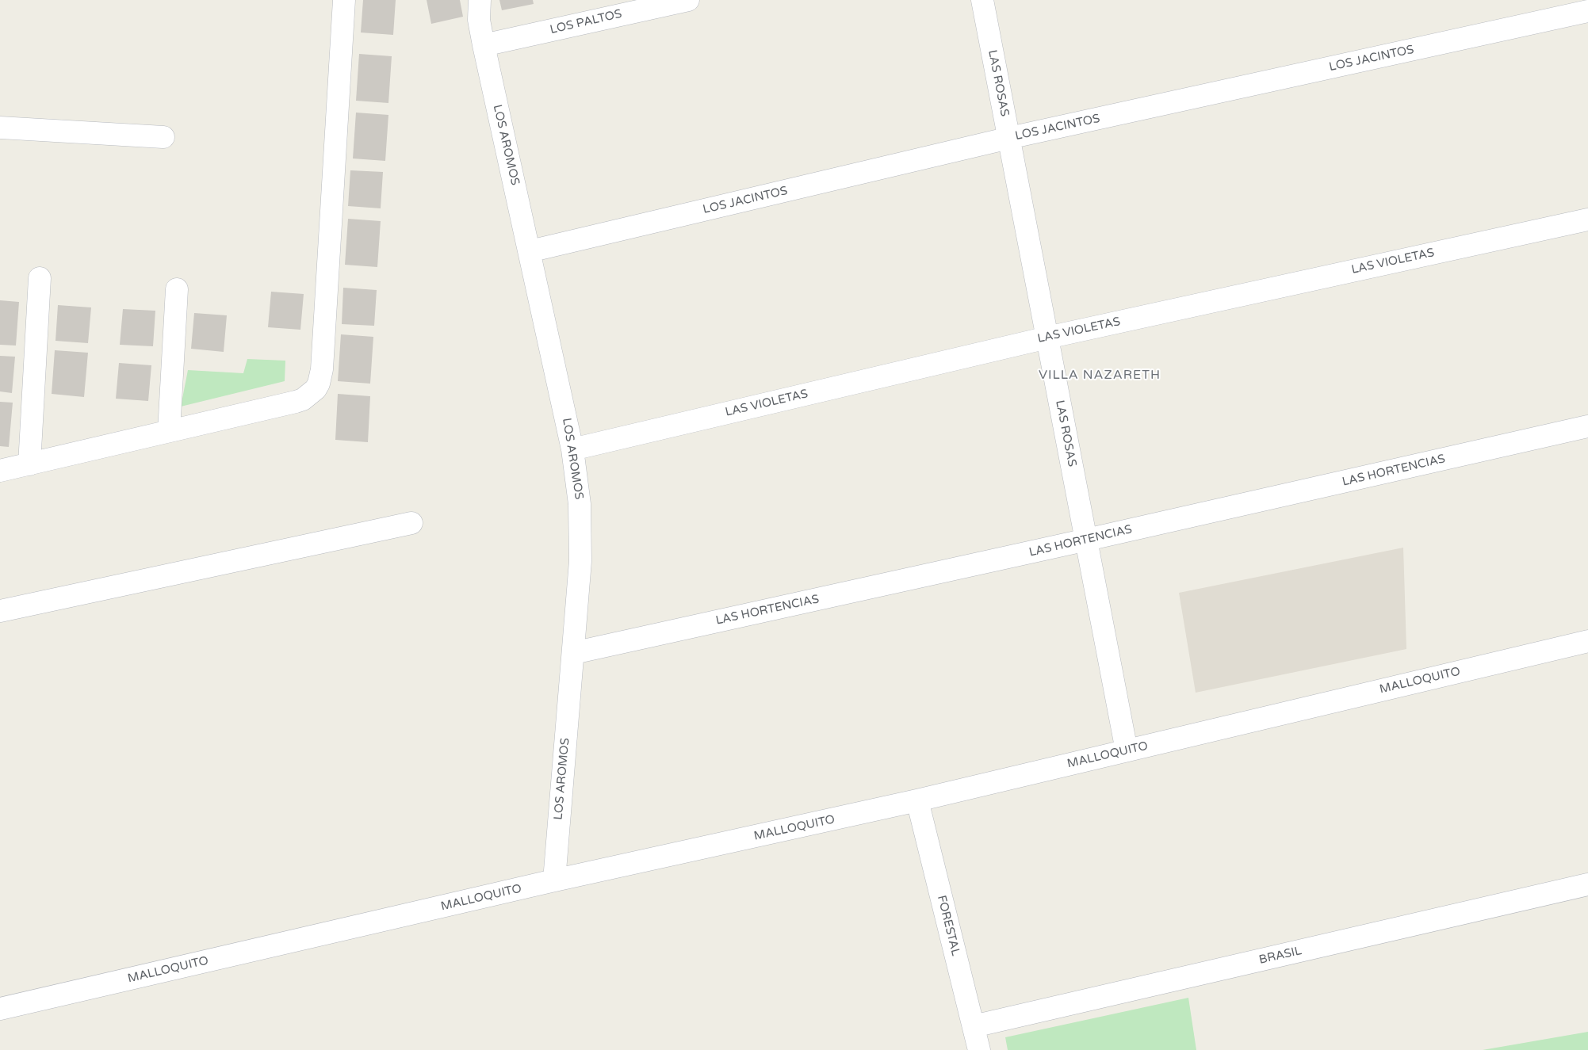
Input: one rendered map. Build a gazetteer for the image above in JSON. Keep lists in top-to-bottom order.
{
  "streets": {
    "street": [
      "LOS PALTOS",
      "LOS JACINTOS",
      "LAS ROSAS",
      "LOS AROMOS",
      "LAS VIOLETAS",
      "LAS HORTENCIAS",
      "MALLOQUITO",
      "FORESTAL",
      "BRASIL"
    ]
  },
  "crossings": [
    ["LOS PALTOS", "LOS AROMOS"],
    ["LOS JACINTOS", "LAS ROSAS"],
    ["LOS JACINTOS", "LOS AROMOS"],
    ["LAS ROSAS", "LAS VIOLETAS"],
    ["LAS ROSAS", "LAS HORTENCIAS"],
    ["LAS ROSAS", "MALLOQUITO"],
    ["LOS AROMOS", "LAS VIOLETAS"],
    ["LOS AROMOS", "LAS HORTENCIAS"],
    ["LOS AROMOS", "MALLOQUITO"],
    ["MALLOQUITO", "FORESTAL"],
    ["FORESTAL", "BRASIL"]
  ],
  "districts": ["VILLA NAZARETH"]
}
